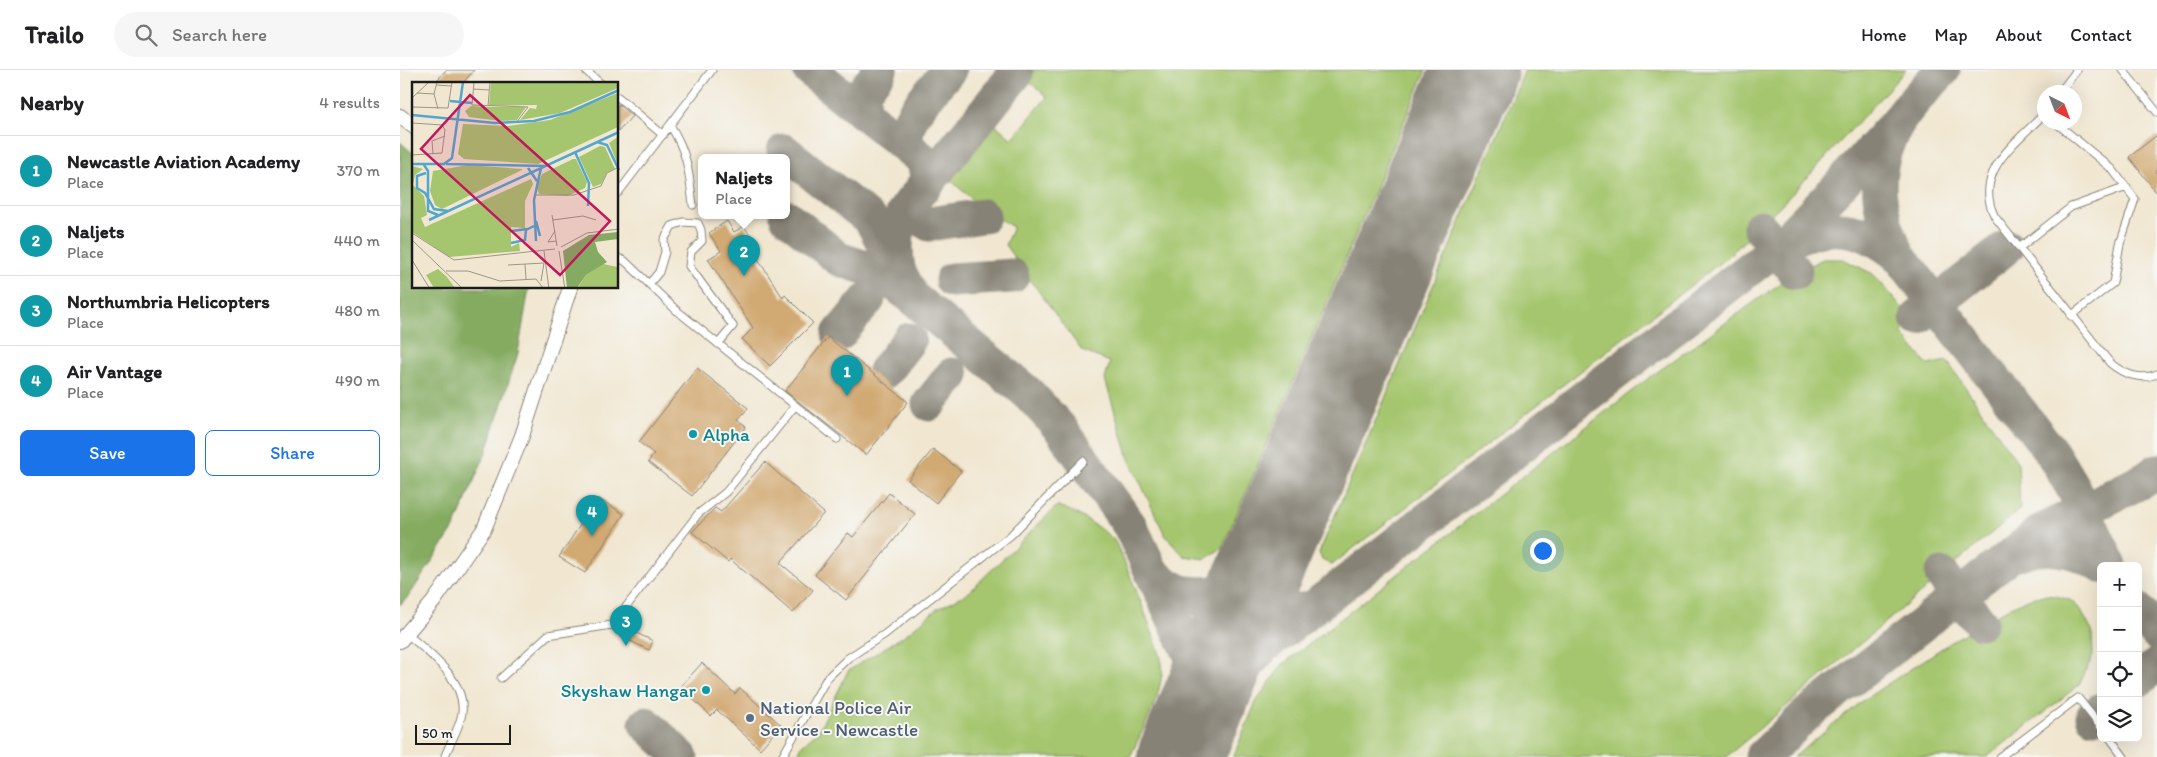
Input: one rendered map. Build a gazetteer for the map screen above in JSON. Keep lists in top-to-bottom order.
{
  "places": ["Alpha", "Skyshaw Hangar", "National Police Air Service - Newcastle"],
  "scale_bar": "50 m",
  "north": "bottom right",
  "page": {
    "header": "Trailo",
    "search": "Search here",
    "nav": [
      "Home",
      "Map",
      "About",
      "Contact"
    ],
    "heading": ["Nearby", "4 results"],
    "list": [
      {
        "mark": "1",
        "name": "Newcastle Aviation Academy",
        "note": "Place",
        "value": "370 m"
      },
      {
        "mark": "2",
        "name": "Naljets",
        "note": "Place",
        "value": "440 m"
      },
      {
        "mark": "3",
        "name": "Northumbria Helicopters",
        "note": "Place",
        "value": "480 m"
      },
      {
        "mark": "4",
        "name": "Air Vantage",
        "note": "Place",
        "value": "490 m"
      }
    ],
    "popup": ["Naljets", "Place"],
    "pins": [
      "2",
      "1",
      "4",
      "3"
    ],
    "buttons": ["Save", "Share"],
    "map_buttons": ["+", "−"],
    "scale": "50 m"
  }
}
